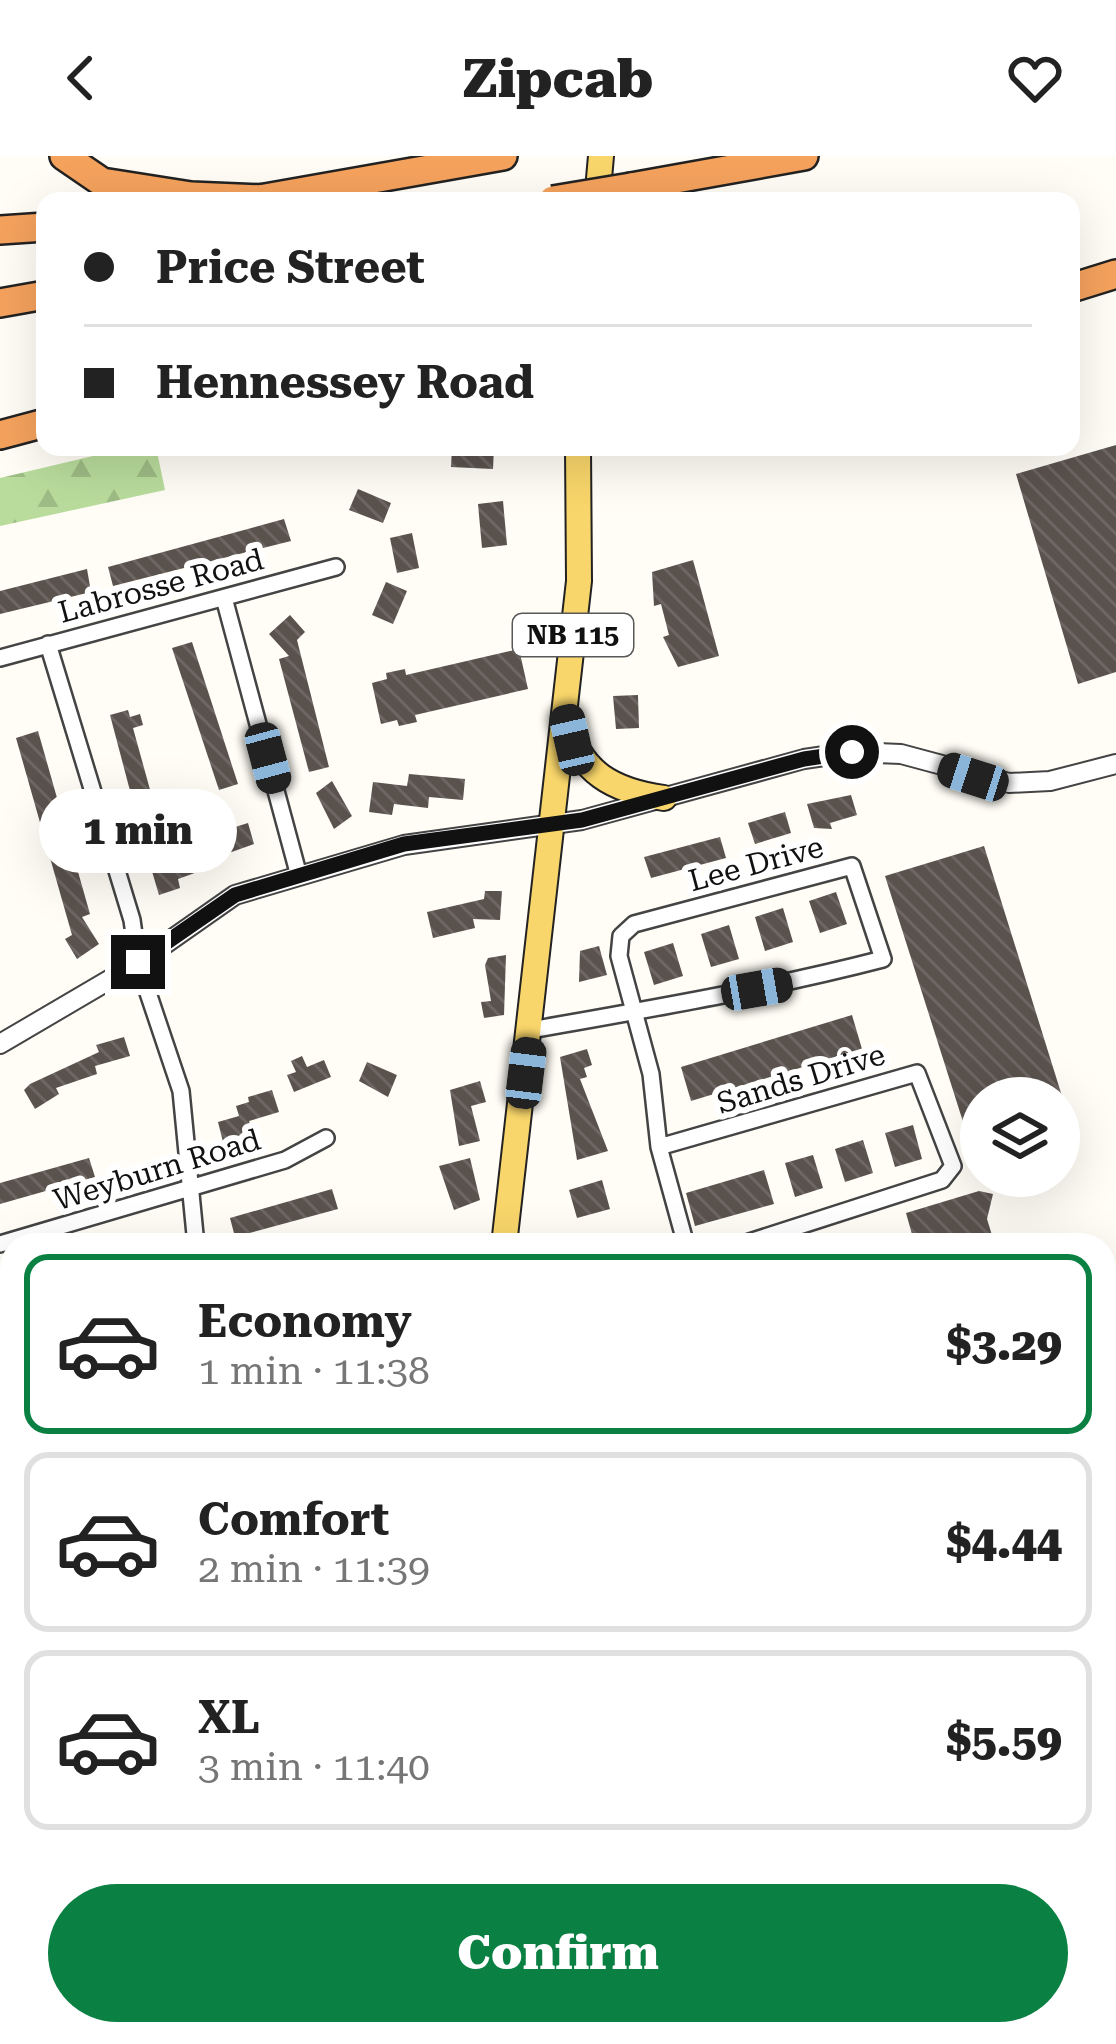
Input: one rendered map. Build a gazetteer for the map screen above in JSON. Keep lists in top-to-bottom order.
{
  "streets": {
    "main road": ["NB 115"],
    "street": [
      "Labrosse Road",
      "Lee Drive",
      "Sands Drive",
      "Weyburn Road"
    ]
  },
  "page": {
    "header": "Zipcab",
    "banner": ["Price Street", "Hennessey Road"],
    "bubble": "1 min",
    "list": [
      {
        "name": "Economy",
        "note": "1 min · 11:38",
        "value": "$3.29"
      },
      {
        "name": "Comfort",
        "note": "2 min · 11:39",
        "value": "$4.44"
      },
      {
        "name": "XL",
        "note": "3 min · 11:40",
        "value": "$5.59"
      }
    ],
    "buttons": "Confirm"
  }
}
